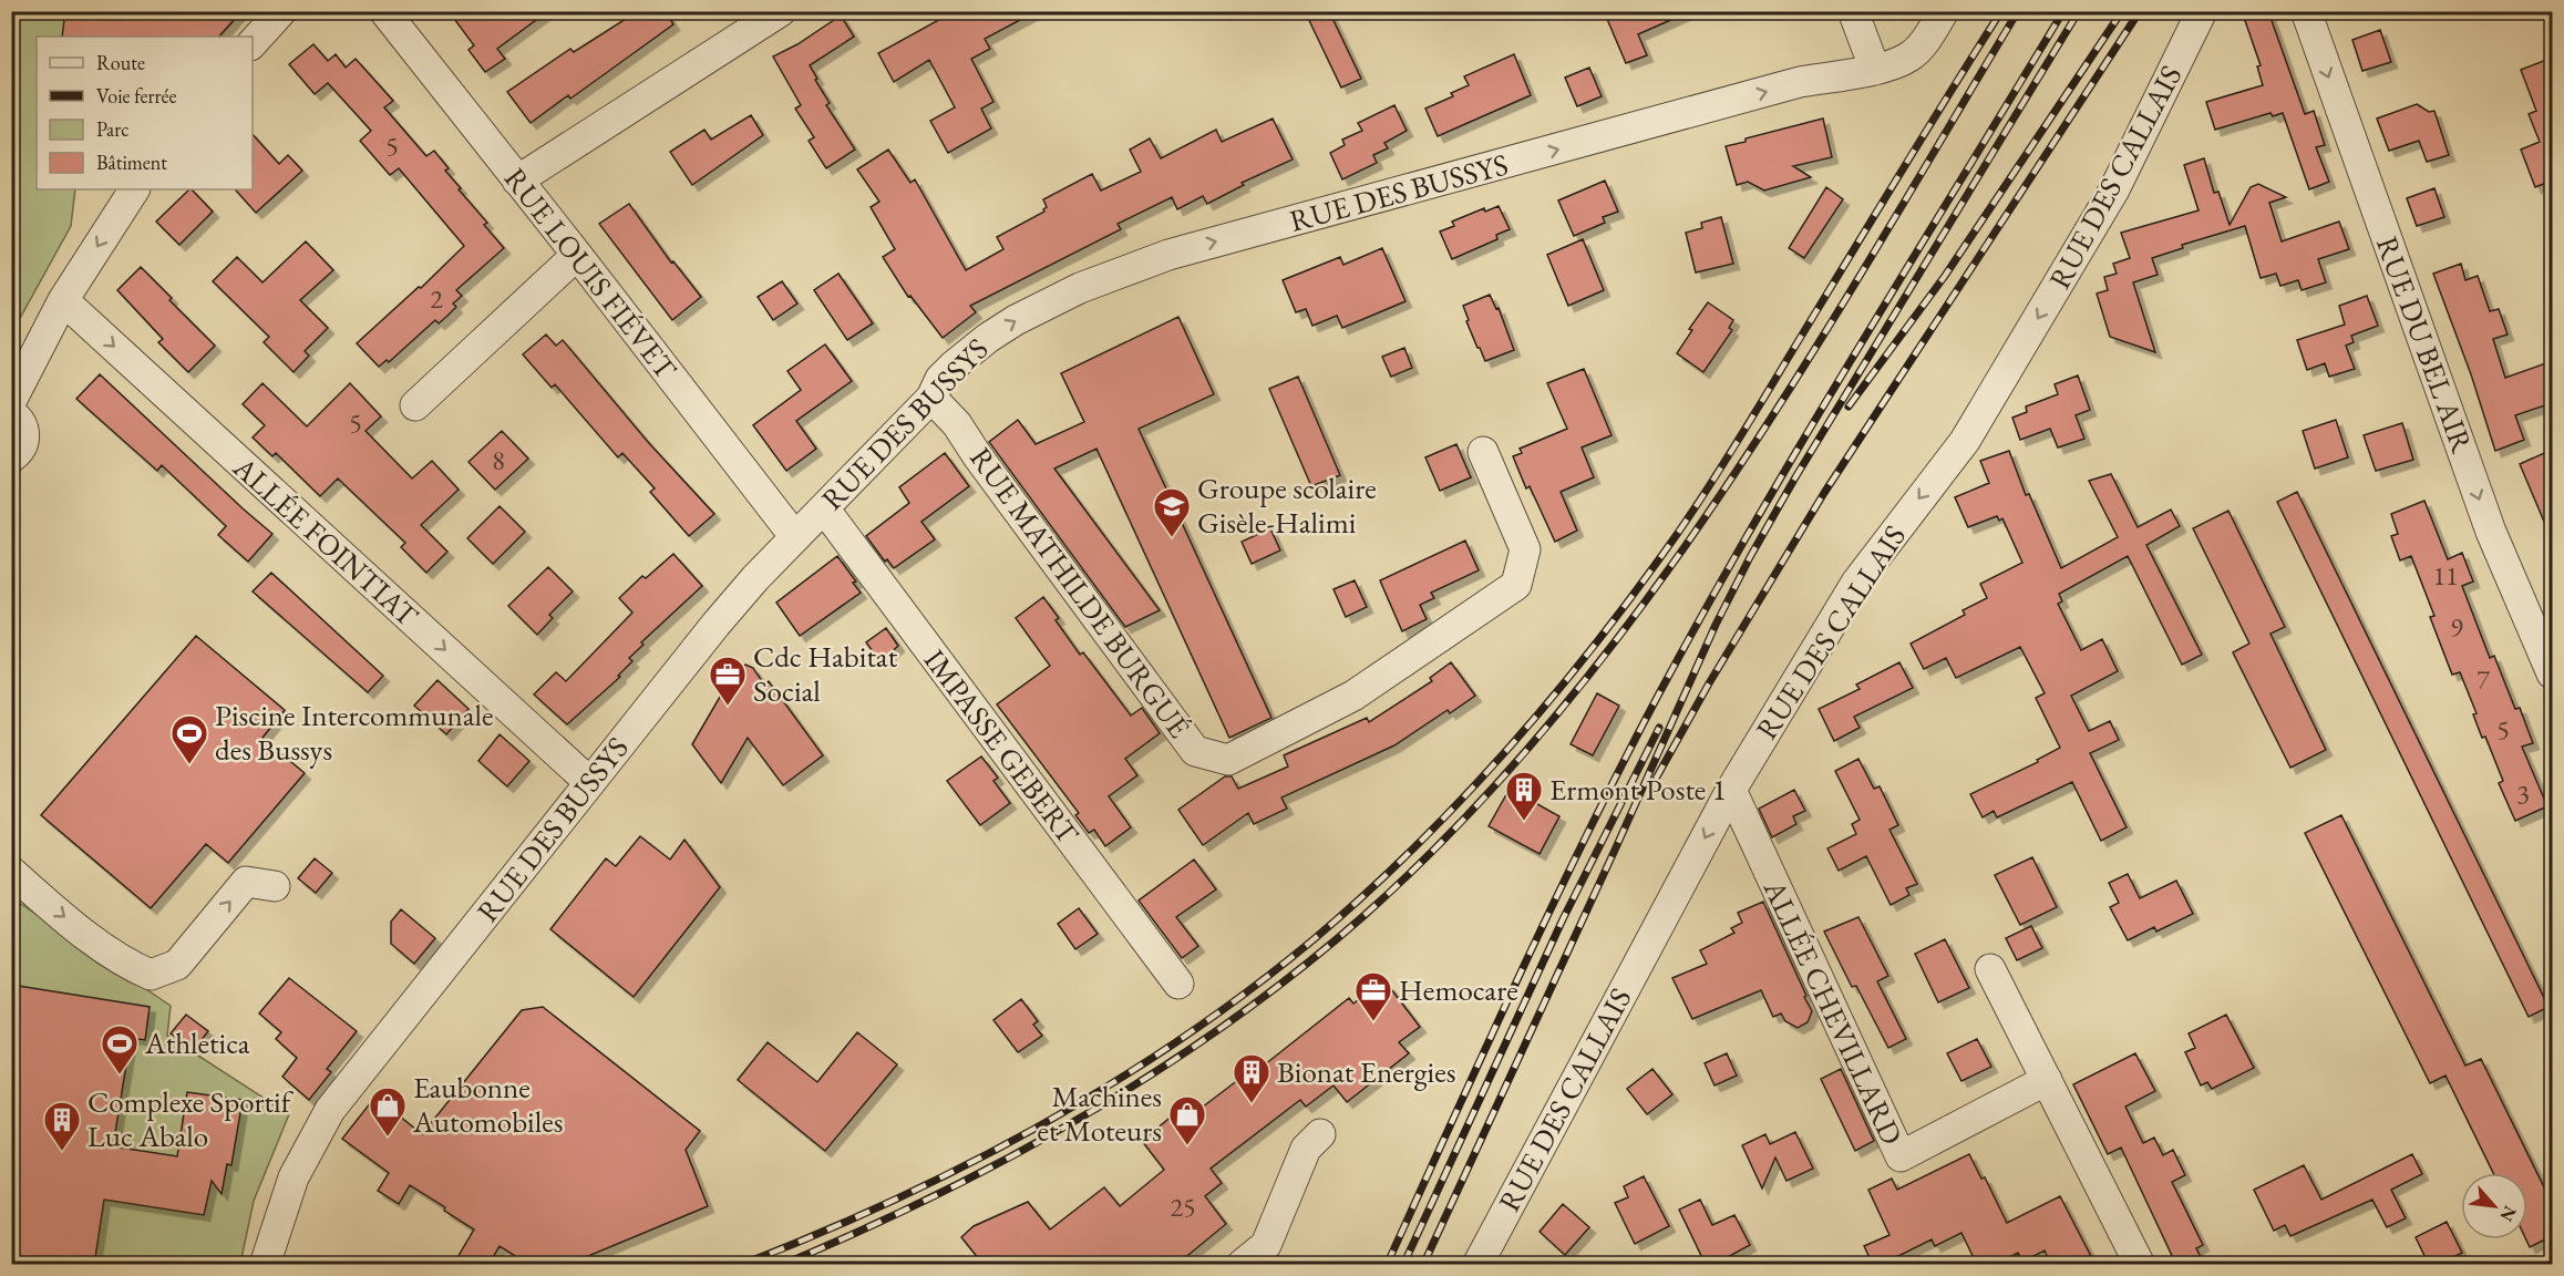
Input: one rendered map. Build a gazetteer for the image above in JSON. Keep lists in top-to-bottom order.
{
  "streets": {
    "street": [
      "RUE DES CALLAIS",
      "RUE DES BUSSYS",
      "RUE LOUIS FIÉVET",
      "RUE DU BEL AIR",
      "ALLÉE FOINTIAT",
      "RUE MATHILDE BURGUÉ",
      "IMPASSE GEBERT",
      "ALLÉE CHEVILLARD"
    ]
  },
  "crossings": [
    ["RUE DES CALLAIS", "ALLÉE CHEVILLARD"],
    ["RUE DES BUSSYS", "RUE LOUIS FIÉVET"],
    ["RUE DES BUSSYS", "ALLÉE FOINTIAT"],
    ["RUE DES BUSSYS", "RUE MATHILDE BURGUÉ"],
    ["RUE DES BUSSYS", "IMPASSE GEBERT"]
  ],
  "one_way": [
    "RUE DES CALLAIS",
    "RUE DES BUSSYS",
    "RUE DU BEL AIR",
    "ALLÉE FOINTIAT"
  ],
  "places": {
    "school or university": ["Groupe scolaire Gisèle-Halimi"],
    "office": ["Cdc Habitat Social", "Hemocare"],
    "sports": ["Piscine Intercommunale des Bussys", "Athletica"],
    "building": ["Ermont Poste 1", "Bionat Energies", "Complexe Sportif Luc Abalo"],
    "shop": ["Eaubonne Automobiles", "Machines et Moteurs"]
  },
  "house_numbers": [
    "5",
    "2",
    "5",
    "8",
    "11",
    "9",
    "7",
    "5",
    "3",
    "25"
  ],
  "legend": [
    "Route",
    "Voie ferrée",
    "Parc",
    "Bâtiment"
  ],
  "north": "bottom right"
}
